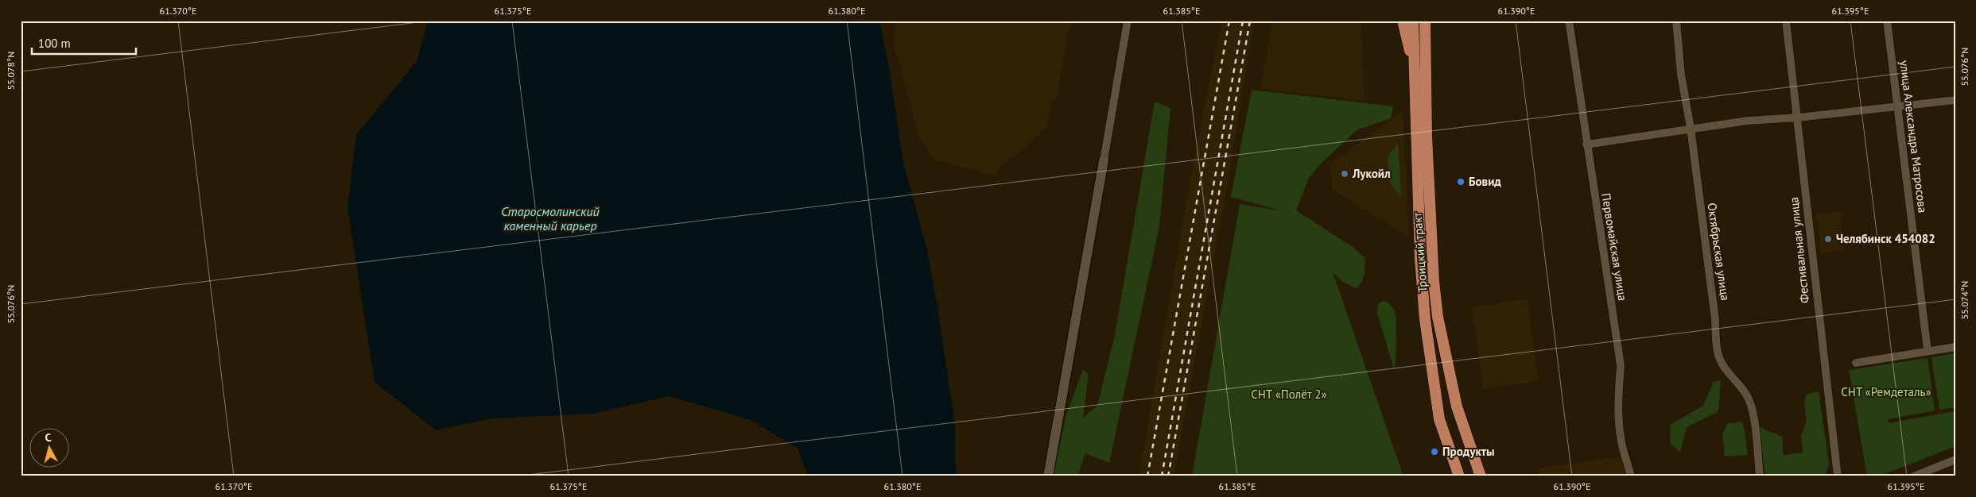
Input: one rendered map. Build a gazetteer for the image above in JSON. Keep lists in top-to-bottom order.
{
  "streets": {
    "main road": ["Троицкий тракт"],
    "street": [
      "улица Александра Матросова",
      "Первомайская улица",
      "Фестивальная улица",
      "Октябрьская улица"
    ]
  },
  "water": ["Старосмолинский каменный карьер"],
  "parks": ["СНТ «Ремдеталь»", "СНТ «Полёт 2»"],
  "places": [
    "Лукойл",
    "Бовид",
    "Челябинск 454082",
    "Продукты"
  ],
  "scale_bar": "100 m",
  "north": "top",
  "coordinates": [
    "61.370°E",
    "61.375°E",
    "61.380°E",
    "61.385°E",
    "61.390°E",
    "61.395°E",
    "55.076°N",
    "55.078°N",
    "55.074°N"
  ]
}
